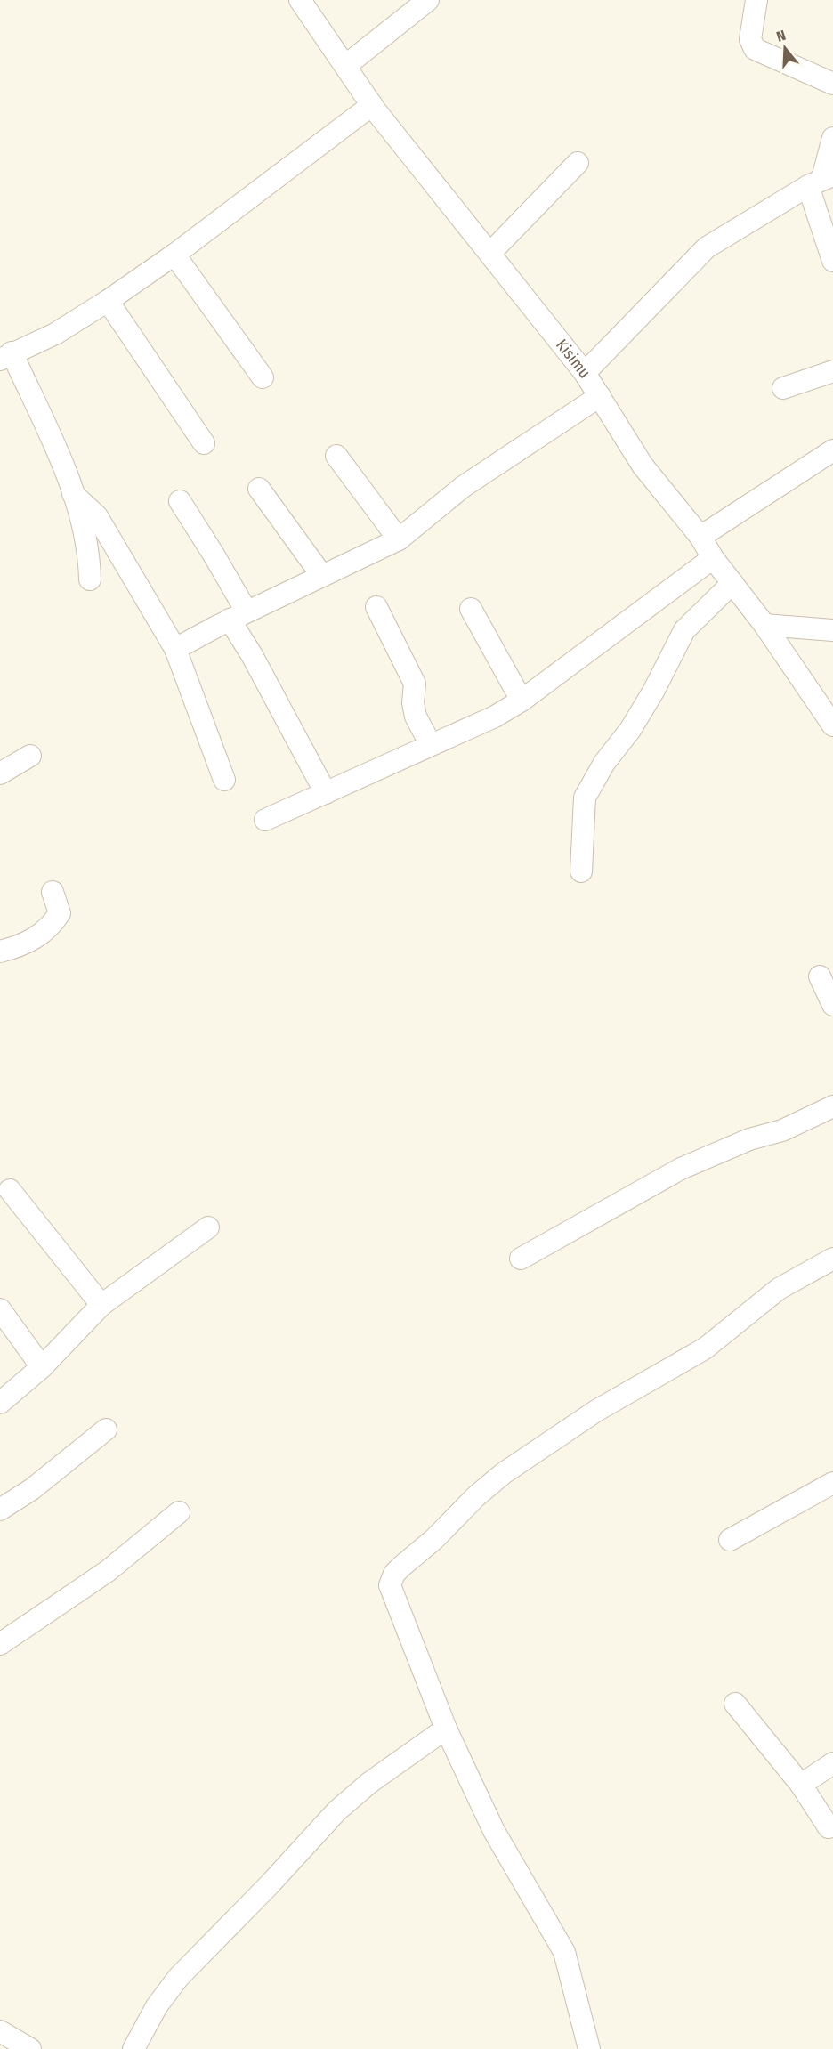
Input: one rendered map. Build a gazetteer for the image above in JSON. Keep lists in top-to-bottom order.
{
  "streets": {
    "street": ["Kisimu"]
  },
  "north": "top"
}
